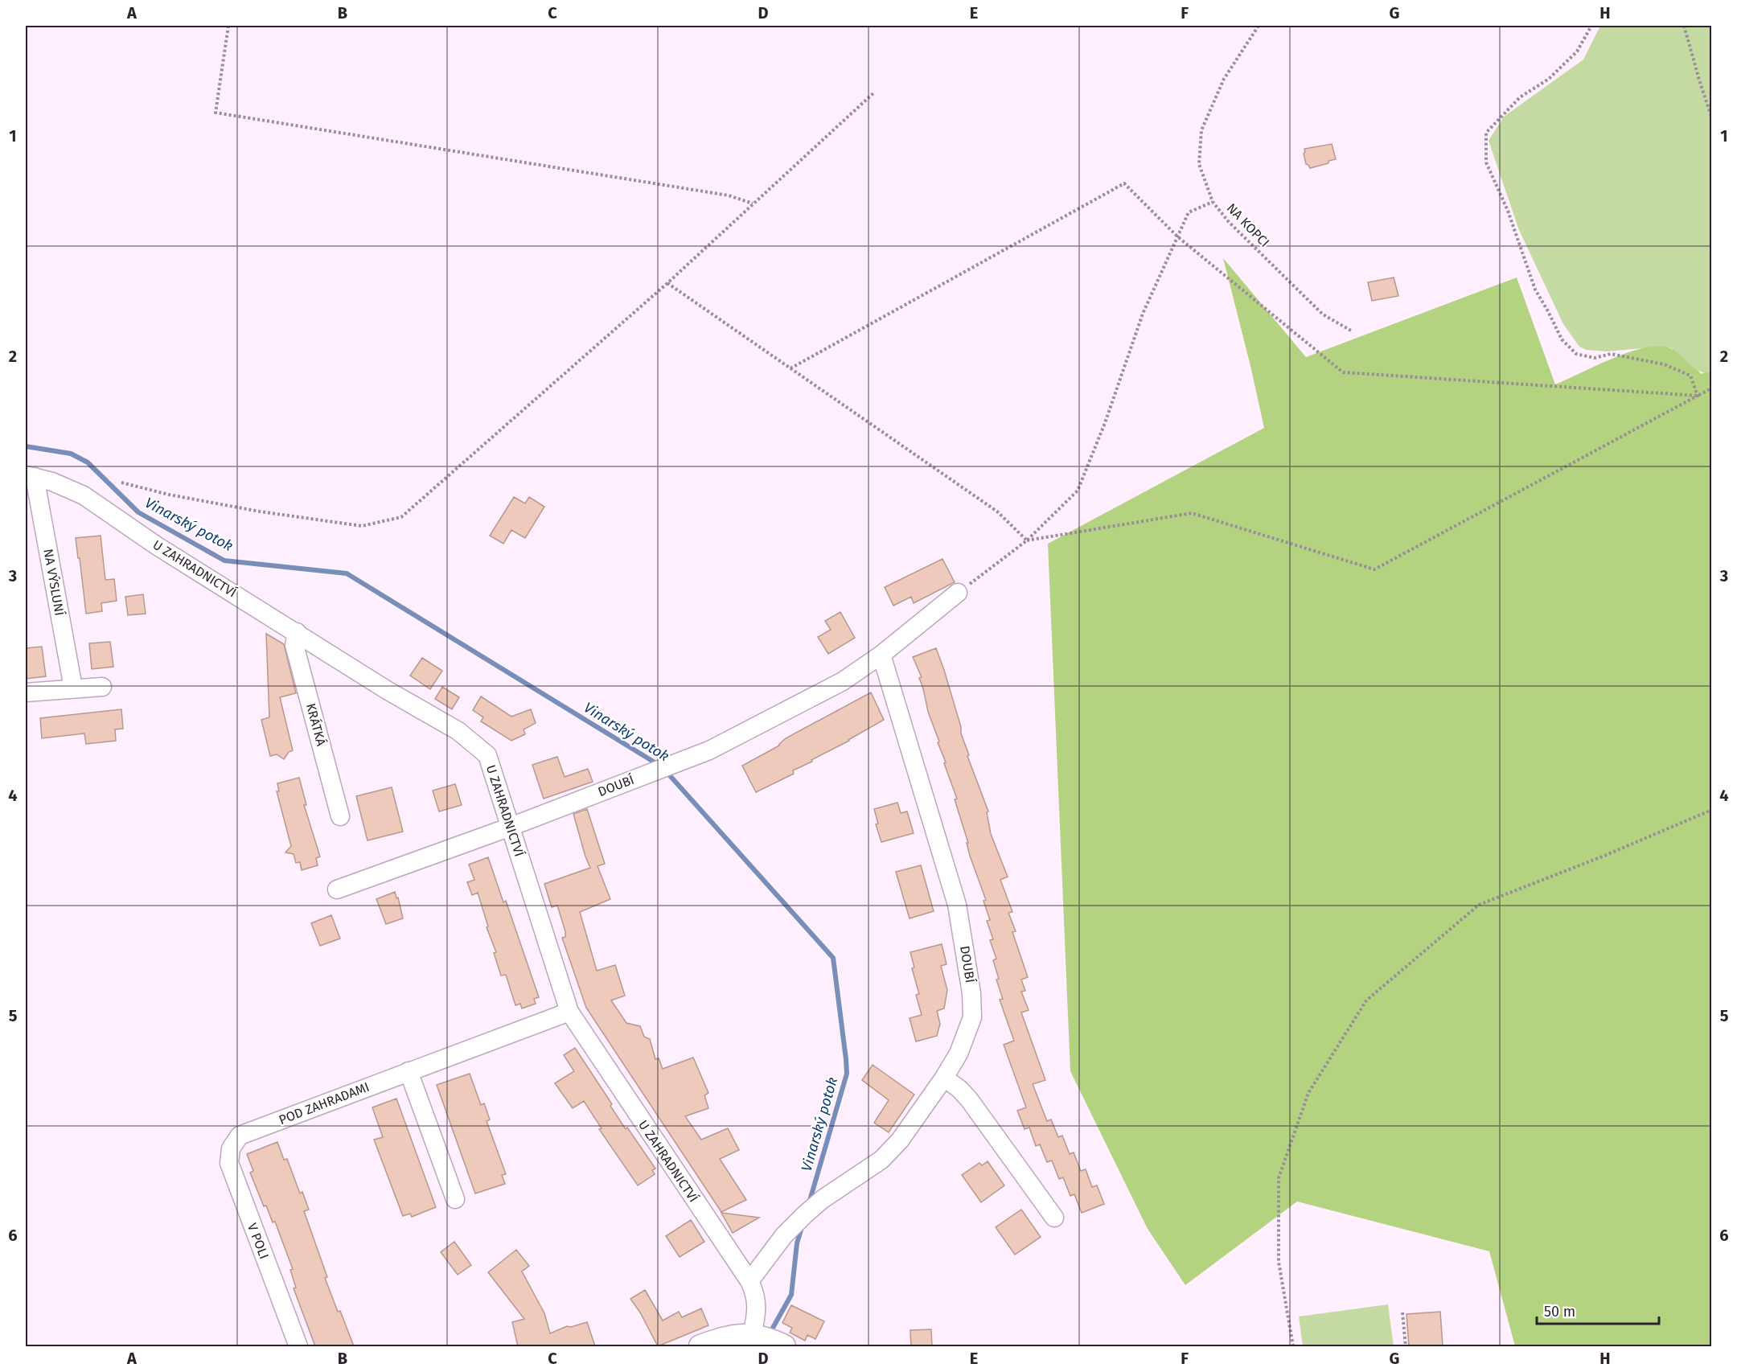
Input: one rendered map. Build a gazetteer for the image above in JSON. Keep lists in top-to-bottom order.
{
  "streets": {
    "street": [
      "U ZAHRADNICTVÍ",
      "NA VÝSLUNÍ",
      "KRÁTKÁ",
      "DOUBÍ",
      "POD ZAHRADAMI",
      "V POLI"
    ],
    "path": ["NA KOPCI"]
  },
  "crossings": [
    ["U ZAHRADNICTVÍ", "NA VÝSLUNÍ"],
    ["U ZAHRADNICTVÍ", "KRÁTKÁ"],
    ["U ZAHRADNICTVÍ", "DOUBÍ"],
    ["U ZAHRADNICTVÍ", "POD ZAHRADAMI"],
    ["POD ZAHRADAMI", "V POLI"]
  ],
  "water": ["Vinarský potok"],
  "scale_bar": "50 m",
  "grid": {
    "columns": [
      "A",
      "B",
      "C",
      "D",
      "E",
      "F",
      "G",
      "H"
    ],
    "rows": [
      "1",
      "2",
      "3",
      "4",
      "5",
      "6"
    ]
  }
}
